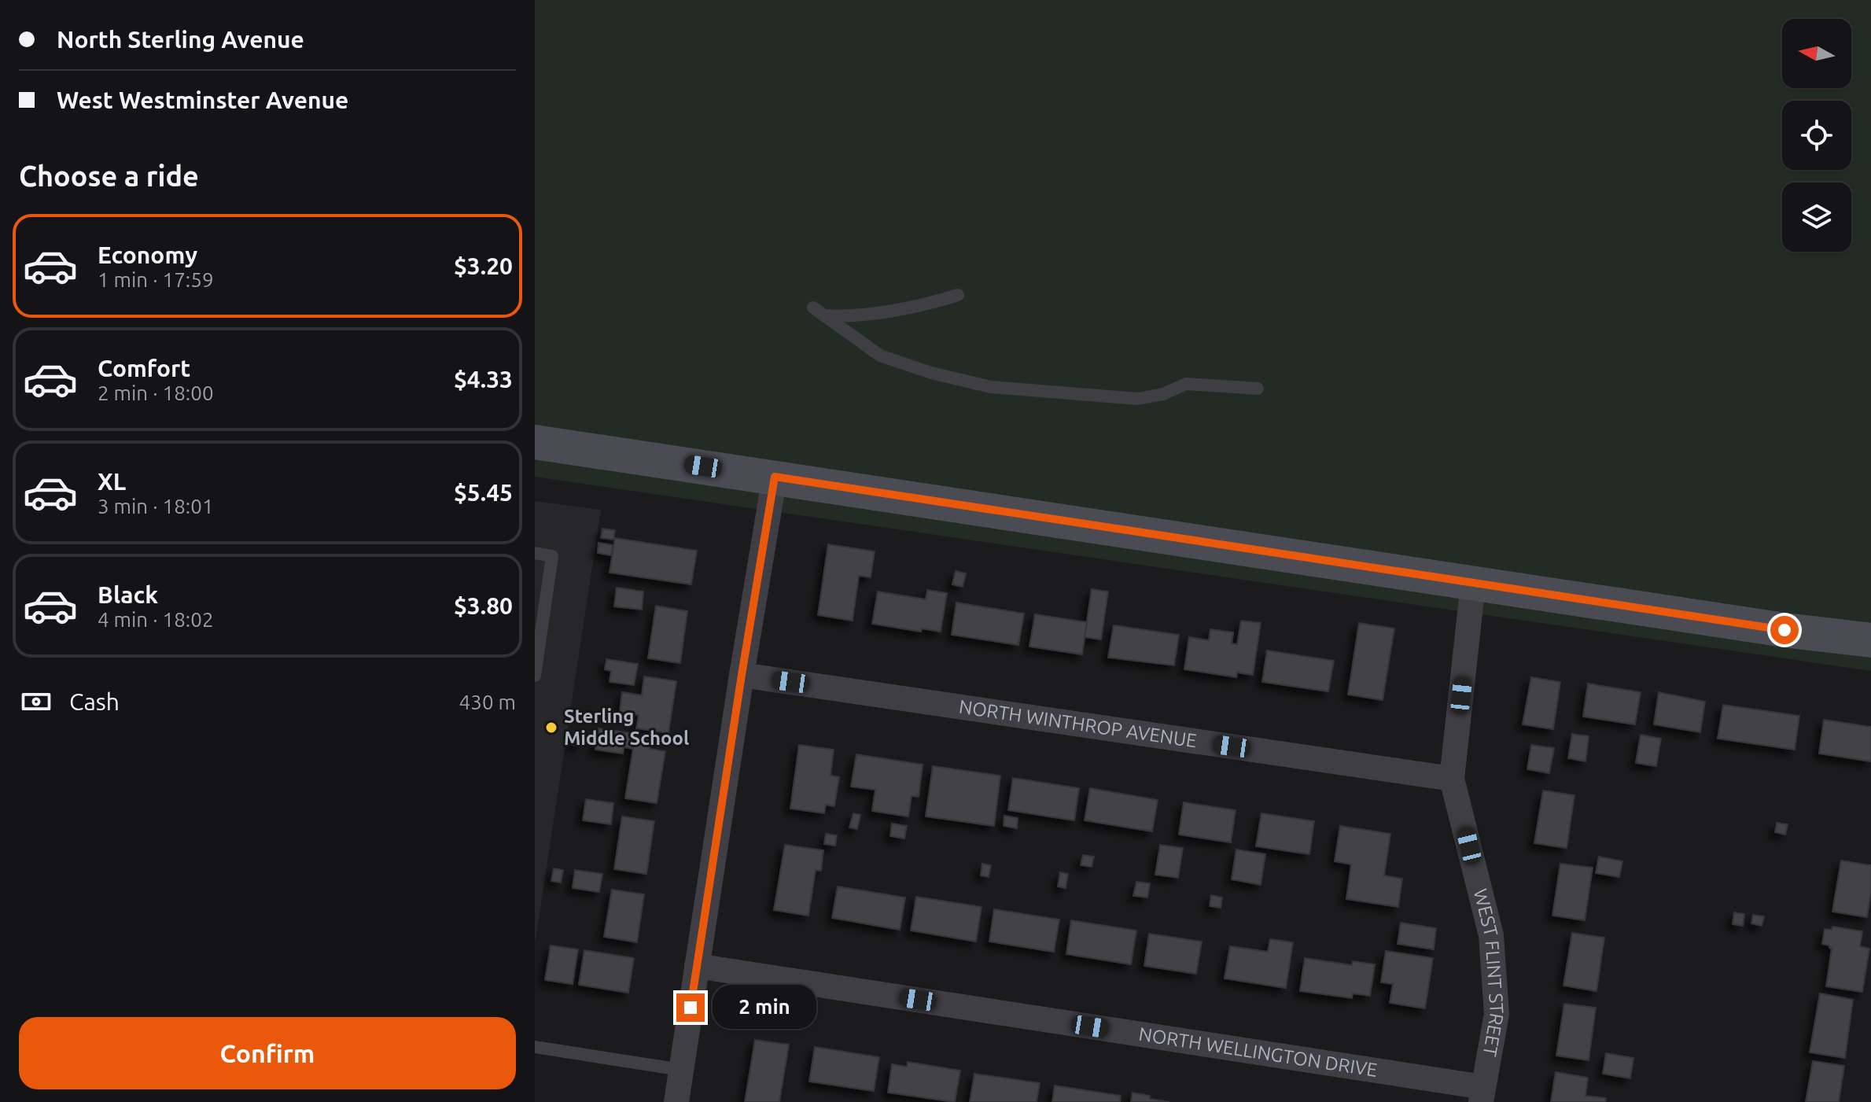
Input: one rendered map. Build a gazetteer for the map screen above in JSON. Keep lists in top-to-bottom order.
{
  "streets": {
    "street": ["NORTH WINTHROP AVENUE", "WEST FLINT STREET", "NORTH WELLINGTON DRIVE"]
  },
  "crossings": [
    ["NORTH WINTHROP AVENUE", "WEST FLINT STREET"],
    ["WEST FLINT STREET", "NORTH WELLINGTON DRIVE"]
  ],
  "places": ["Sterling Middle School"],
  "north": "left",
  "page": {
    "banner": ["North Sterling Avenue", "West Westminster Avenue"],
    "heading": "Choose a ride",
    "list": [
      {
        "name": "Economy",
        "note": "1 min · 17:59",
        "value": "$3.20"
      },
      {
        "name": "Comfort",
        "note": "2 min · 18:00",
        "value": "$4.33"
      },
      {
        "name": "XL",
        "note": "3 min · 18:01",
        "value": "$5.45"
      },
      {
        "name": "Black",
        "note": "4 min · 18:02",
        "value": "$3.80"
      }
    ],
    "pay": ["Cash", "430 m"],
    "bubble": "2 min",
    "buttons": "Confirm"
  }
}
